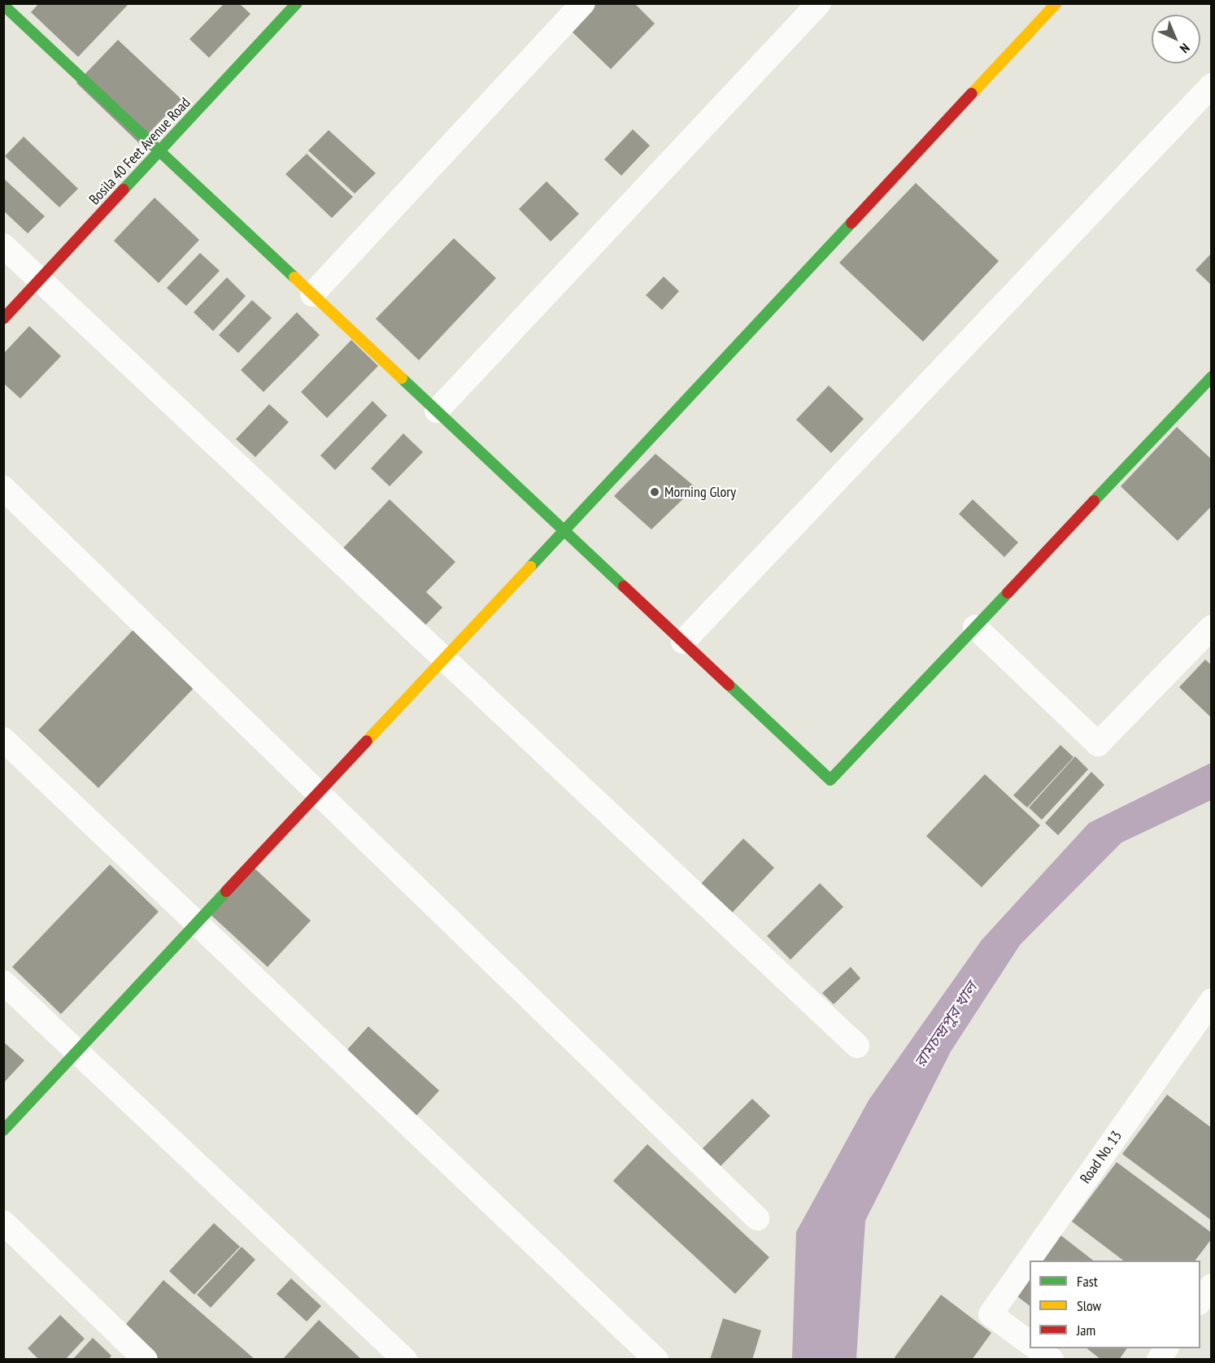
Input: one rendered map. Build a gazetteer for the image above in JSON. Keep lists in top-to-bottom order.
{
  "streets": {
    "street": ["Bosila 40 Feet Avenue Road", "Road No. 13"]
  },
  "water": ["রামচন্দ্রপুর খাল"],
  "places": ["Morning Glory"],
  "legend": ["Fast", "Slow", "Jam"],
  "north": "bottom right"
}
